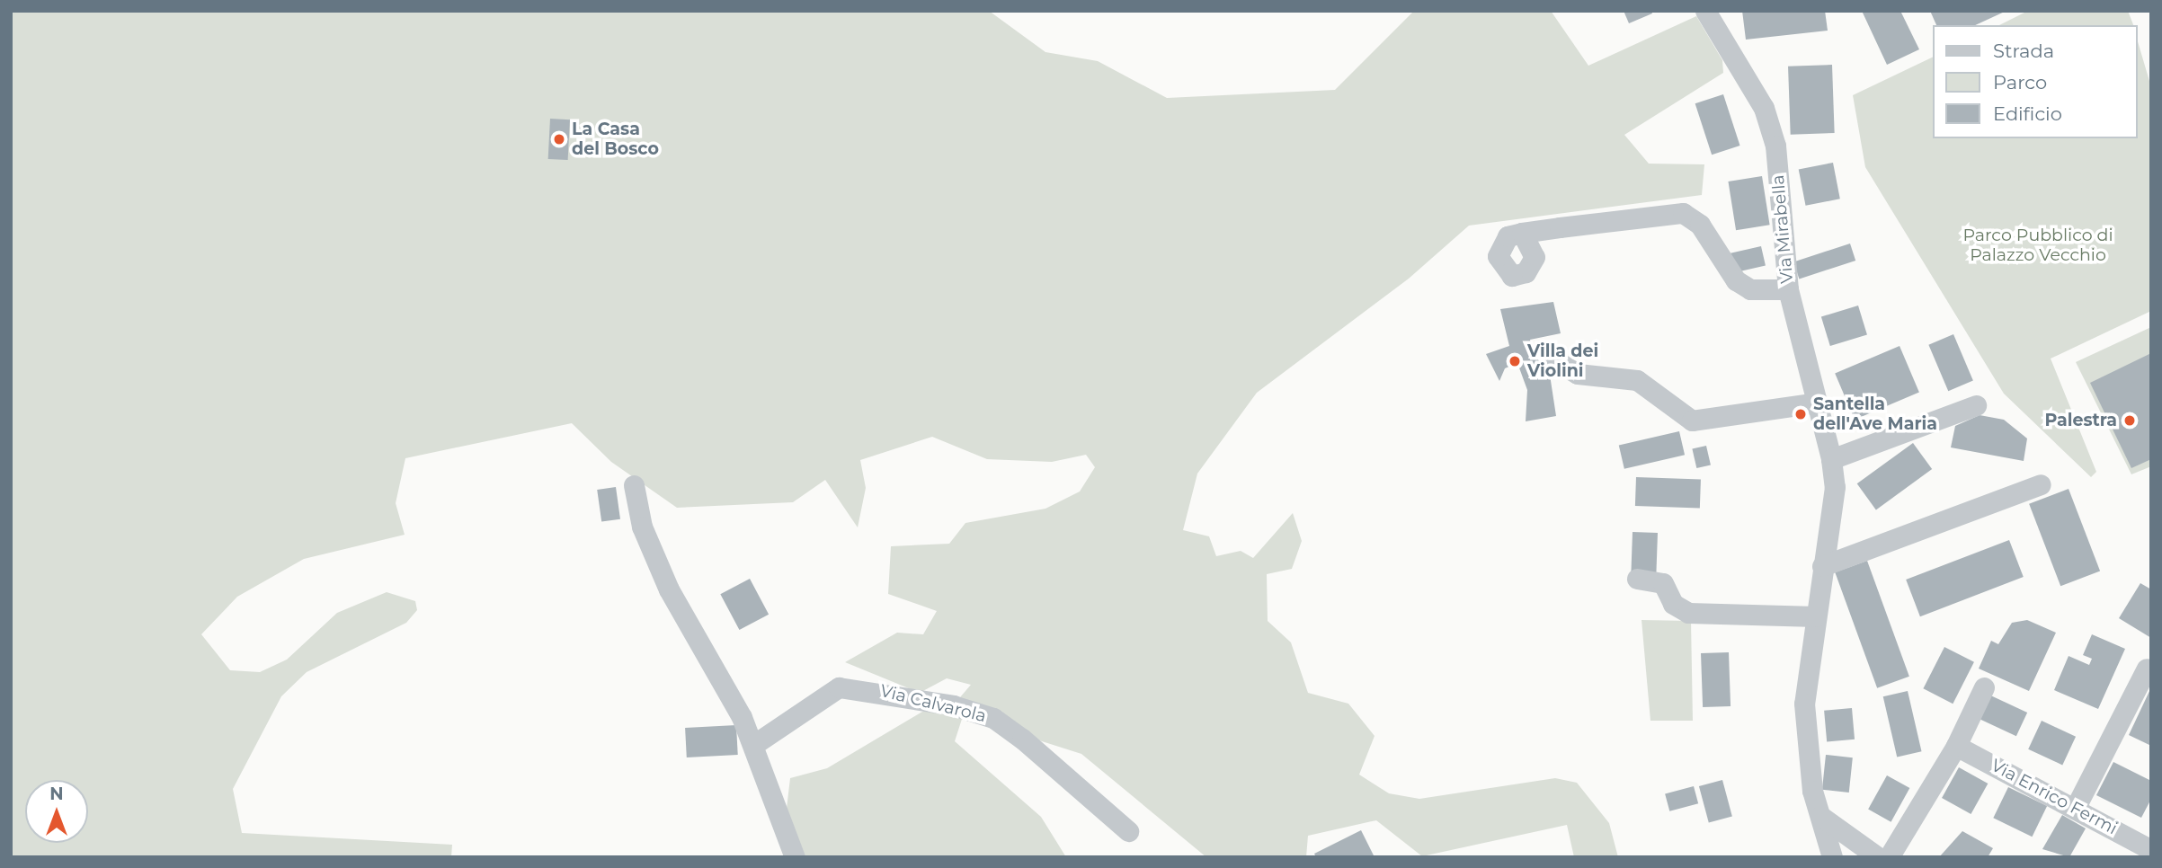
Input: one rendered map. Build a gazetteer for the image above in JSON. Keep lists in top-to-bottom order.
{
  "streets": {
    "street": ["Via Mirabella", "Via Calvarola", "Via Enrico Fermi"]
  },
  "parks": ["Parco Pubblico di Palazzo Vecchio"],
  "places": [
    "La Casa del Bosco",
    "Villa dei Violini",
    "Santella dell'Ave Maria",
    "Palestra"
  ],
  "legend": ["Strada", "Parco", "Edificio"],
  "north": "top"
}
